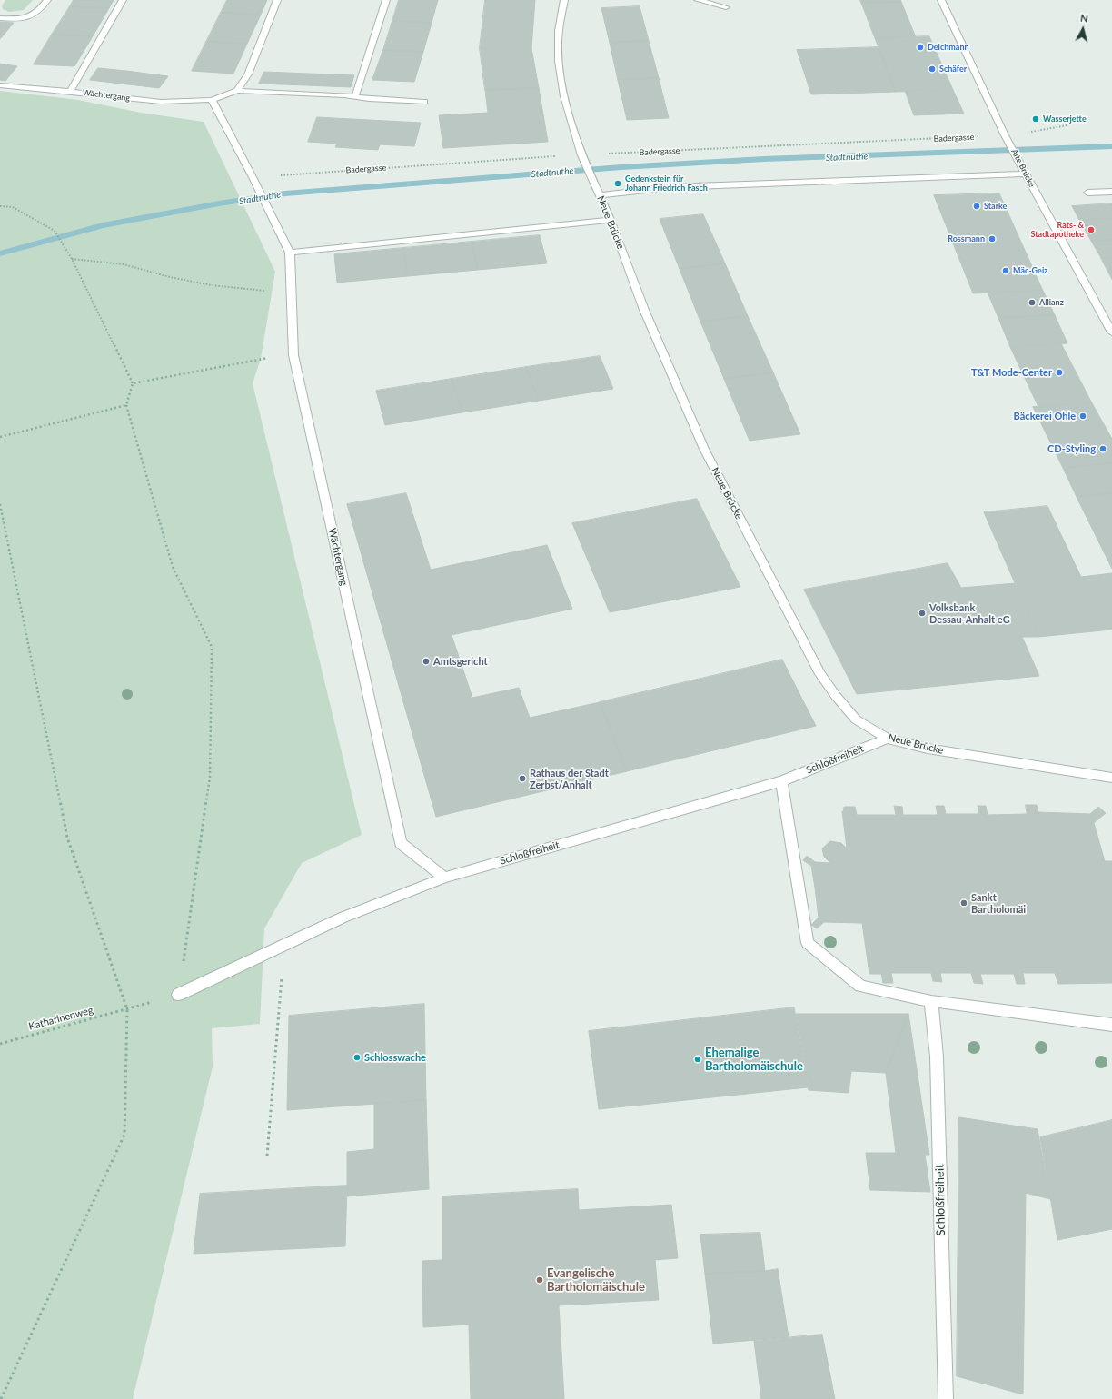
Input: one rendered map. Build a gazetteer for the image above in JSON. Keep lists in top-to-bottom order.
{
  "streets": {
    "street": [
      "Wächtergang",
      "Alte Brücke",
      "Neue Brücke",
      "Schloßfreiheit"
    ],
    "path": ["Badergasse", "Katharinenweg"]
  },
  "crossings": [
    ["Wächtergang", "Badergasse"],
    ["Wächtergang", "Schloßfreiheit"],
    ["Badergasse", "Alte Brücke"],
    ["Badergasse", "Neue Brücke"],
    ["Neue Brücke", "Schloßfreiheit"]
  ],
  "water": ["Stadtnuthe"],
  "places": [
    "Deichmann",
    "Schäfer",
    "Wasserjette",
    "Gedenkstein für Johann Friedrich Fasch",
    "Starke",
    "Rats- & Stadtapotheke",
    "Rossmann",
    "Mäc-Geiz",
    "Allianz",
    "T&T Mode-Center",
    "Bäckerei Ohle",
    "CD-Styling",
    "Volksbank Dessau-Anhalt eG",
    "Amtsgericht",
    "Rathaus der Stadt Zerbst/Anhalt",
    "Sankt Bartholomäi",
    "Schlosswache",
    "Ehemalige Bartholomäischule",
    "Evangelische Bartholomäischule"
  ],
  "north": "top"
}
